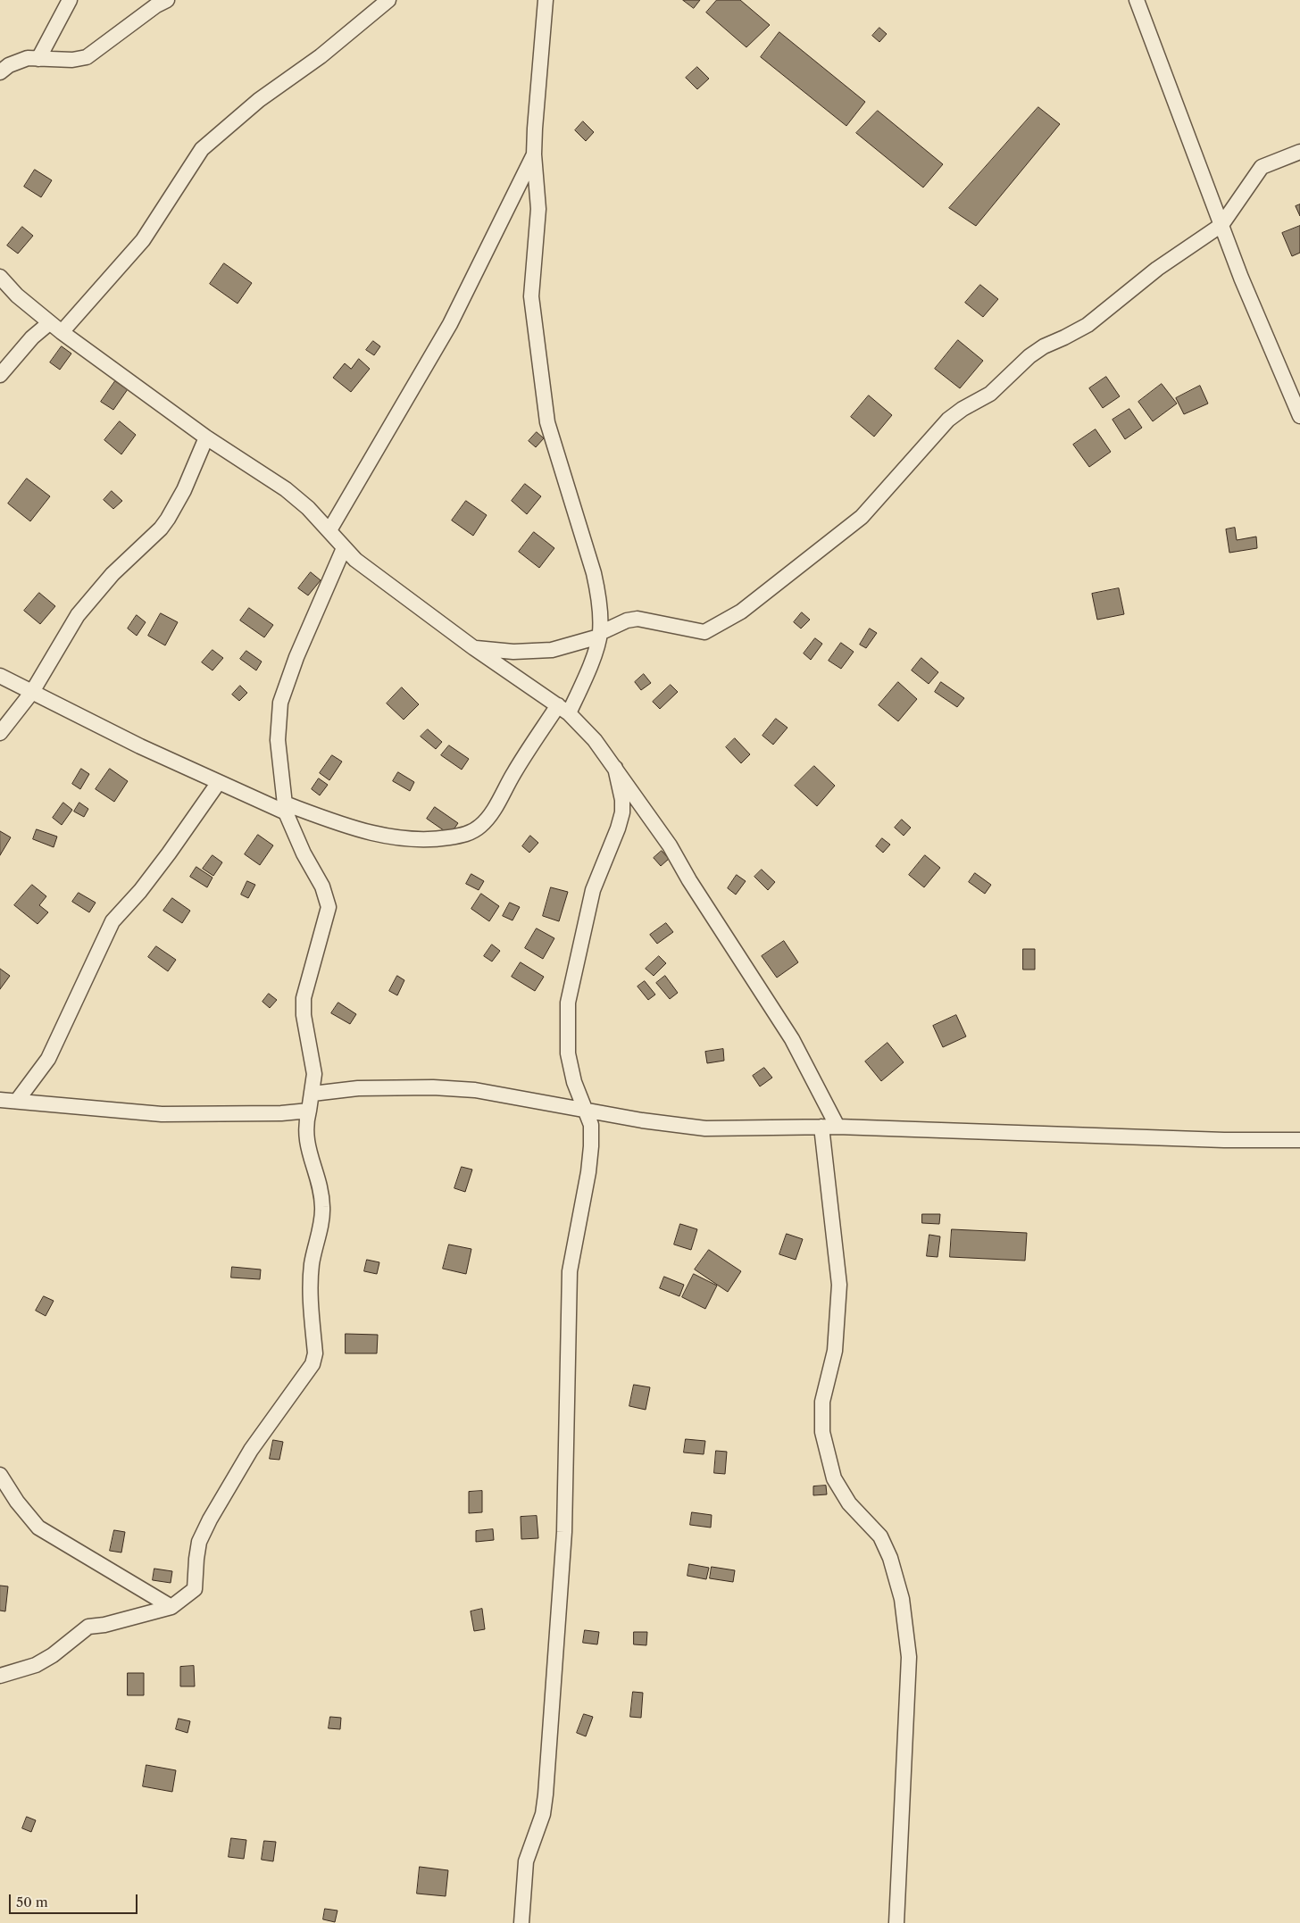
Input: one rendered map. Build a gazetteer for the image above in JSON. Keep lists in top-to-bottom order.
{
  "scale_bar": "50 m"
}
